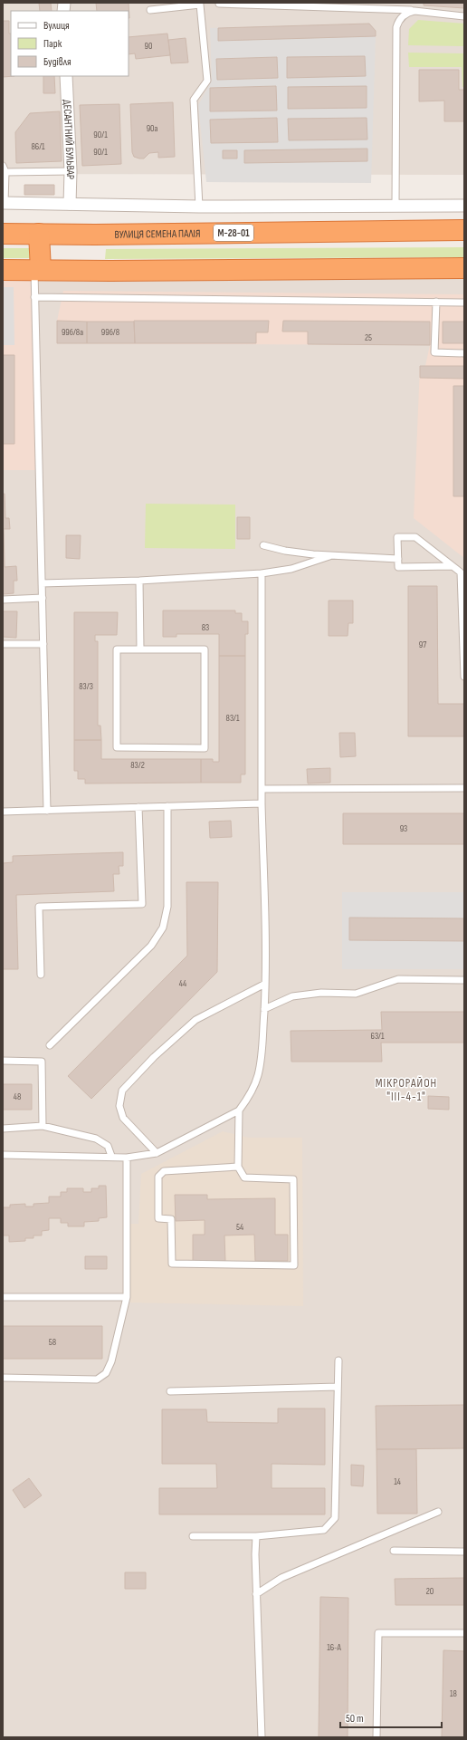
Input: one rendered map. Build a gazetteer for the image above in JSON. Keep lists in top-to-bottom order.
{
  "streets": {
    "highway": ["М-28-01", "ВУЛИЦЯ СЕМЕНА ПАЛІЯ"],
    "street": ["ДЕСАНТНИЙ БУЛЬВАР"]
  },
  "districts": ["МІКРОРАЙОН \"ІІІ-4-1\""],
  "house_numbers": [
    "90",
    "90а",
    "90/1",
    "86/1",
    "90/1",
    "99б/8а",
    "99б/8",
    "25",
    "83",
    "97",
    "83/3",
    "83/1",
    "83/2",
    "93",
    "44",
    "63/1",
    "48",
    "54",
    "58",
    "14",
    "20",
    "16-А",
    "18"
  ],
  "legend": ["Вулиця", "Парк", "Будівля"],
  "scale_bar": "50 m"
}
